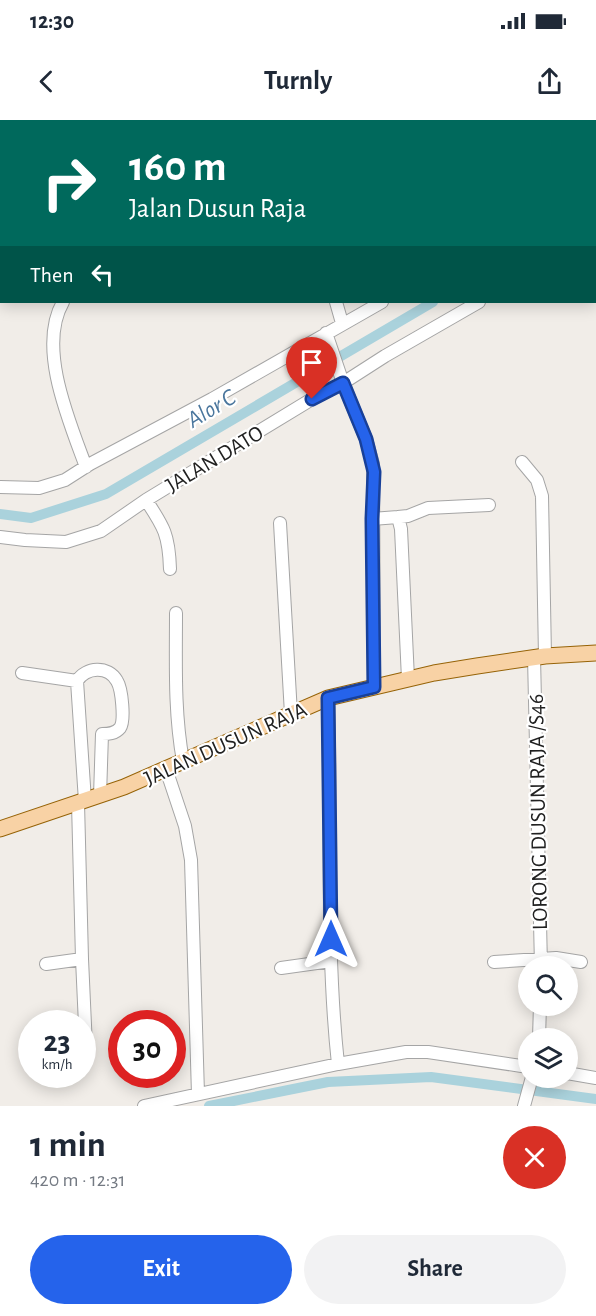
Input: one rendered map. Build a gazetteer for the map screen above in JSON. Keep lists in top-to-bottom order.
{
  "streets": {
    "main road": ["JALAN DUSUN RAJA"],
    "street": ["JALAN DATO", "LORONG DUSUN RAJA /S46"]
  },
  "crossings": [
    ["JALAN DUSUN RAJA", "LORONG DUSUN RAJA /S46"]
  ],
  "water": ["Alor C"],
  "page": {
    "status": "12:30",
    "header": "Turnly",
    "turn": ["160 m", "Jalan Dusun Raja"],
    "then": "Then",
    "speed": "23 km/h",
    "limit": "30",
    "heading": ["1 min", "420 m · 12:31"],
    "buttons": ["Exit", "Share"]
  }
}
